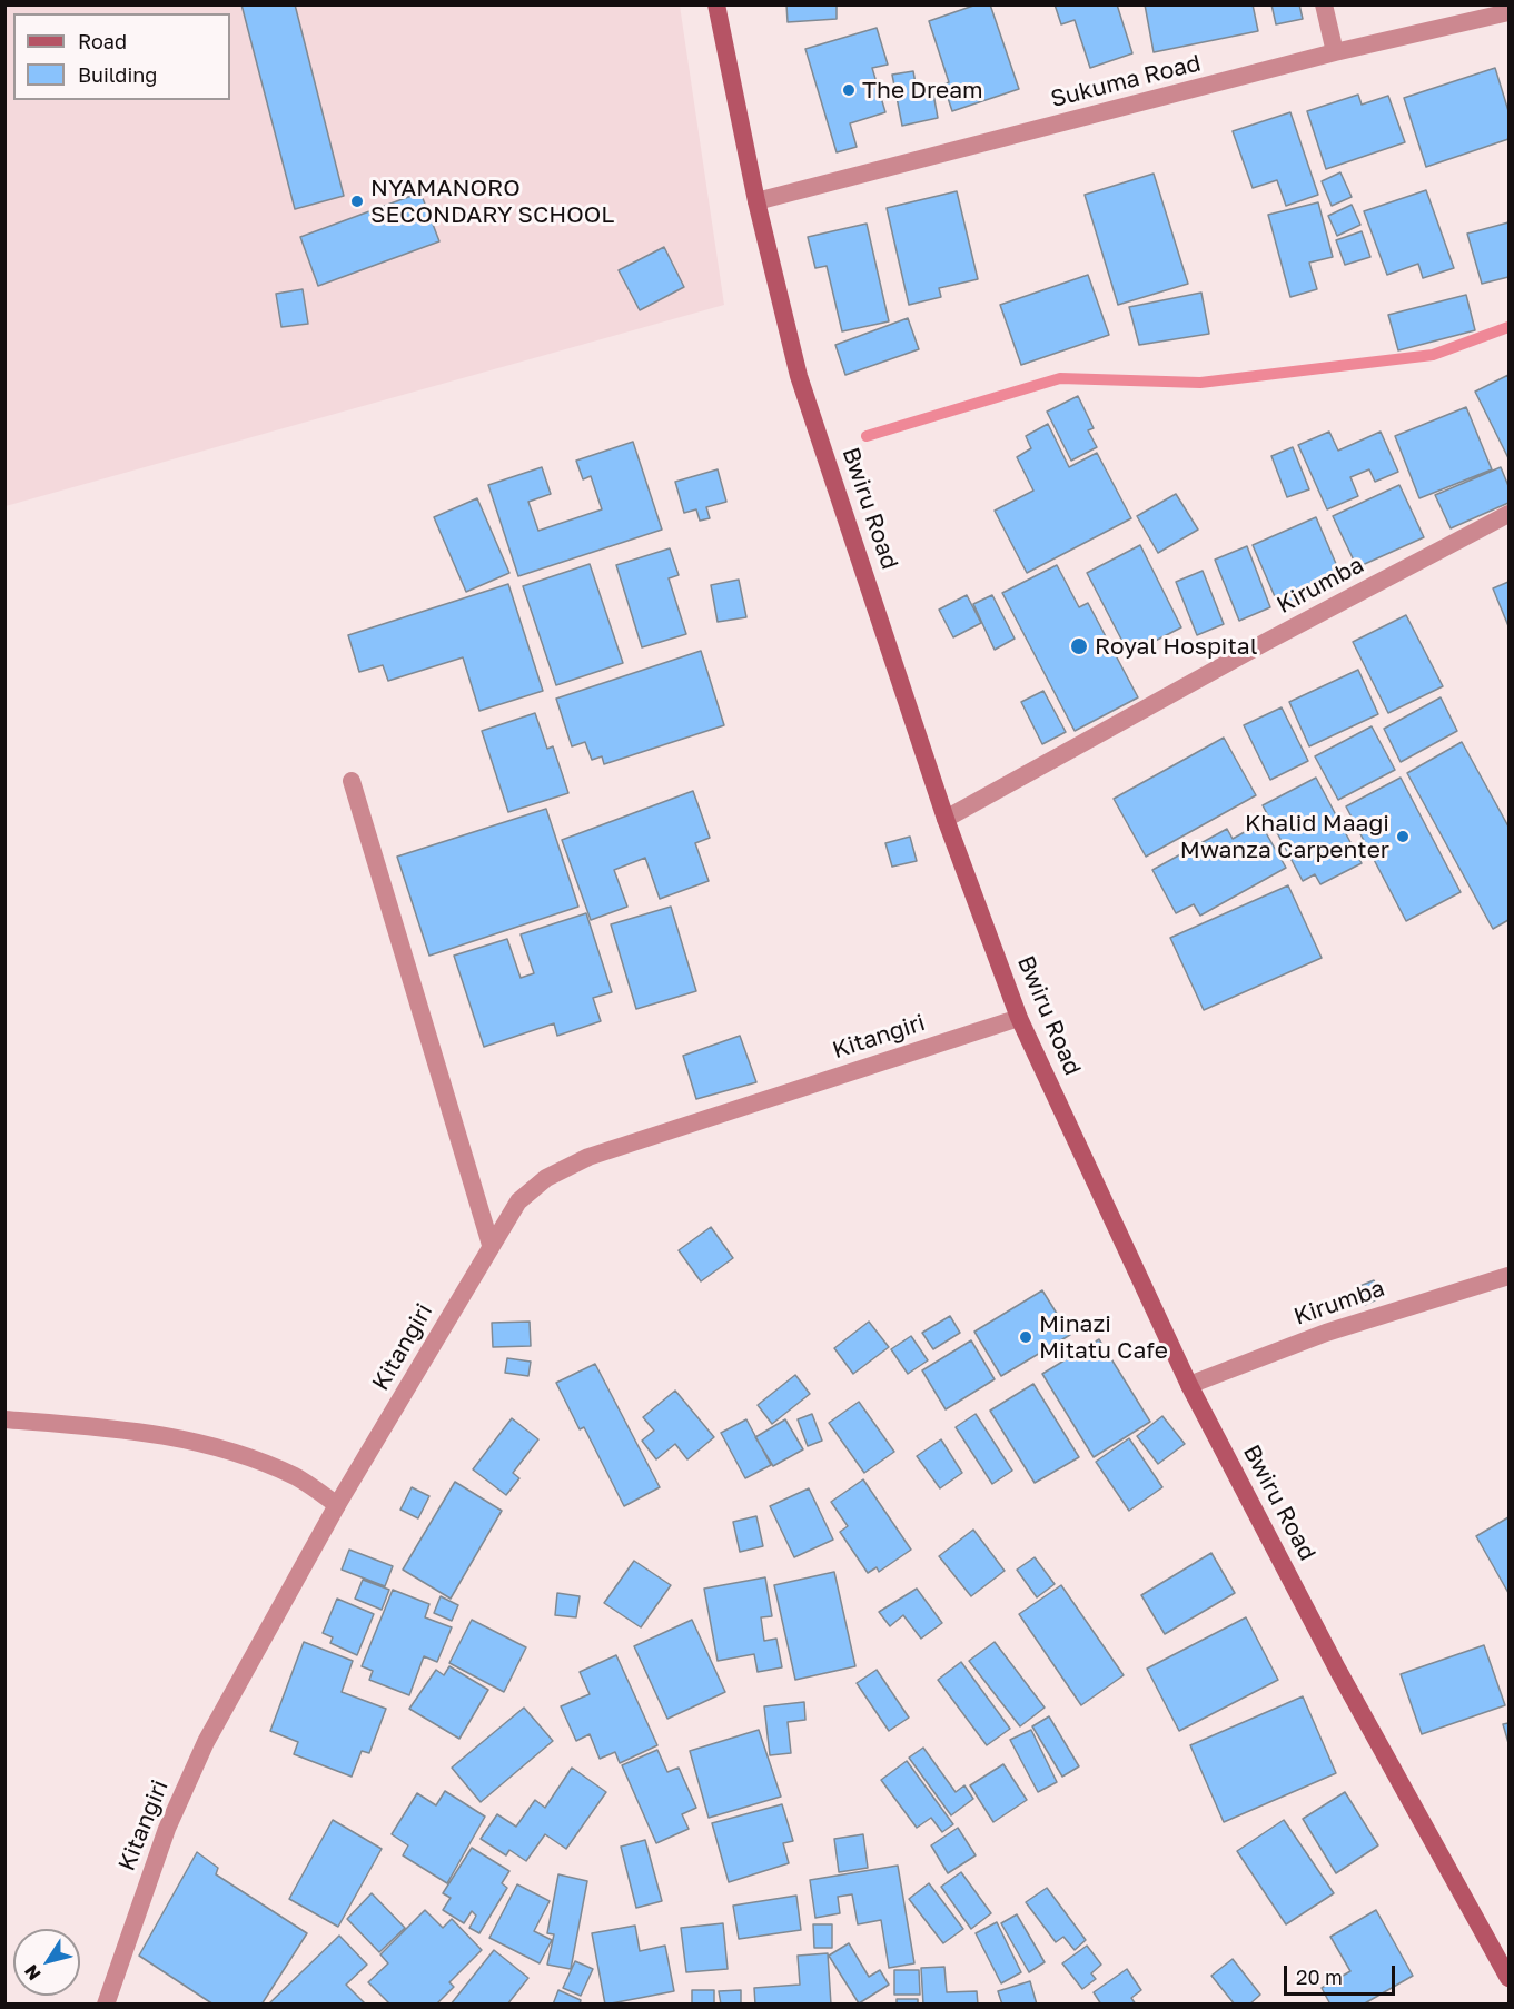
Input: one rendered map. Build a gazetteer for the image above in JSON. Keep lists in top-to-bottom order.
{
  "streets": {
    "main road": ["Bwiru Road"],
    "street": ["Sukuma Road", "Kirumba", "Kitangiri"]
  },
  "crossings": [
    ["Sukuma Road", "Bwiru Road"],
    ["Bwiru Road", "Kirumba"],
    ["Bwiru Road", "Kitangiri"]
  ],
  "places": [
    "The Dream",
    "NYAMANORO SECONDARY SCHOOL",
    "Royal Hospital",
    "Khalid Maagi Mwanza Carpenter",
    "Minazi Mitatu Cafe"
  ],
  "legend": ["Road", "Building"],
  "scale_bar": "20 m",
  "north": "bottom left"
}
